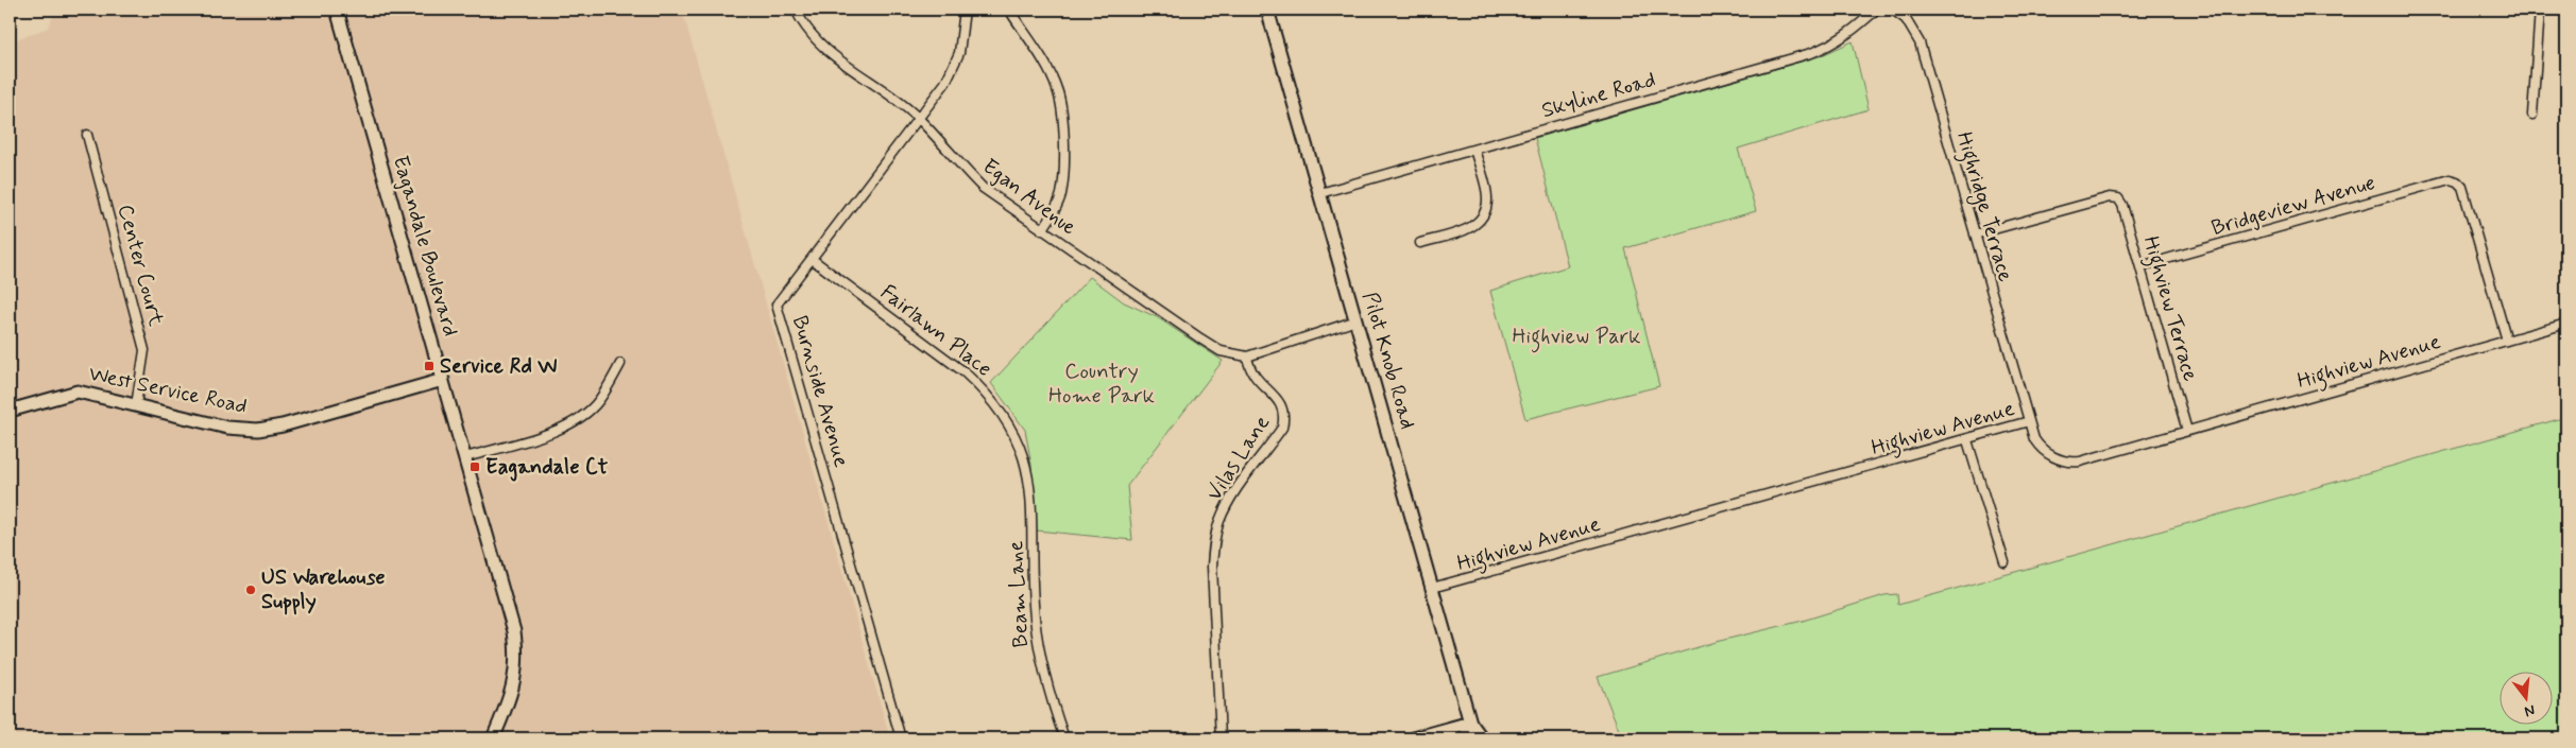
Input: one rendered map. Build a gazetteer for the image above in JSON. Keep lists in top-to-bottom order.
{
  "streets": {
    "street": [
      "Skyline Road",
      "Egan Avenue",
      "Bridgeview Avenue",
      "Highridge Terrace",
      "Eagandale Boulevard",
      "Center Court",
      "Highview Terrace",
      "Fairlawn Place",
      "Pilot Knob Road",
      "Highview Avenue",
      "West Service Road",
      "Burnside Avenue",
      "Vilas Lane",
      "Beam Lane"
    ]
  },
  "crossings": [
    ["Skyline Road", "Pilot Knob Road"],
    ["Egan Avenue", "Burnside Avenue"],
    ["Egan Avenue", "Vilas Lane"],
    ["Bridgeview Avenue", "Highview Terrace"],
    ["Bridgeview Avenue", "Highview Avenue"],
    ["Highridge Terrace", "Highview Terrace"],
    ["Highridge Terrace", "Highview Avenue"],
    ["Eagandale Boulevard", "West Service Road"],
    ["Center Court", "West Service Road"],
    ["Highview Terrace", "Highview Avenue"],
    ["Fairlawn Place", "Burnside Avenue"],
    ["Fairlawn Place", "Beam Lane"],
    ["Pilot Knob Road", "Highview Avenue"]
  ],
  "parks": ["Highview Park", "Country Home Park"],
  "places": {
    "transit": ["Service Rd W", "Eagandale Ct"],
    "other": ["US Warehouse Supply"]
  },
  "north": "bottom"
}
